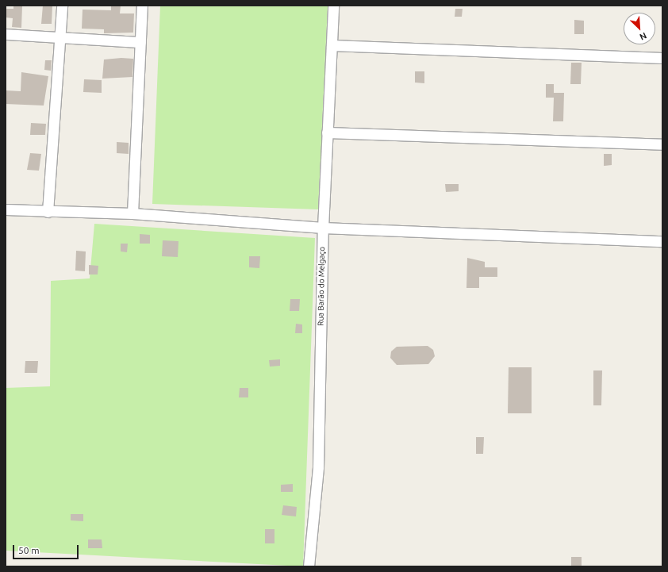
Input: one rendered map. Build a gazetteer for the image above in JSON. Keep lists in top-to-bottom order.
{
  "streets": {
    "street": ["Rua Barão do Melgaço"]
  },
  "scale_bar": "50 m",
  "north": "bottom right"
}
